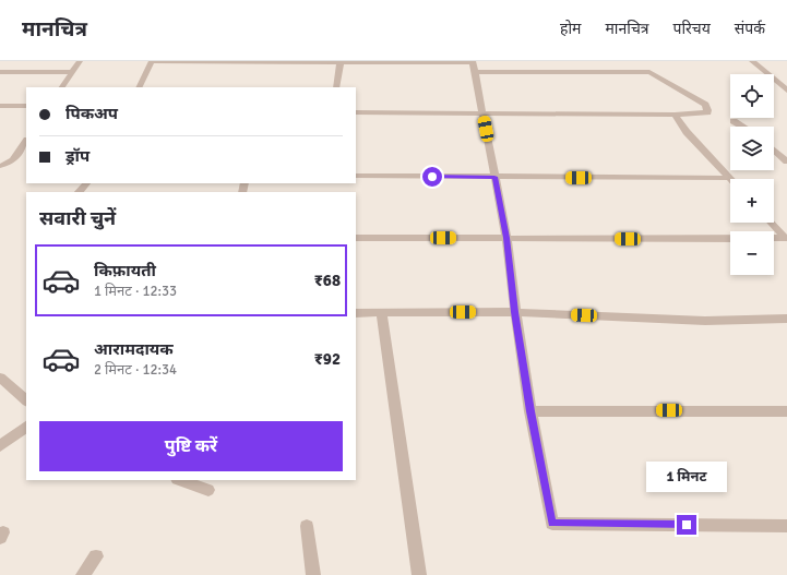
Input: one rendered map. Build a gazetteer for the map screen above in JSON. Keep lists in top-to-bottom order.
{
  "page": {
    "header": "मानचित्र",
    "nav": [
      "होम",
      "मानचित्र",
      "परिचय",
      "संपर्क"
    ],
    "map_buttons": ["+", "−"],
    "banner": ["पिकअप", "ड्रॉप"],
    "heading": "सवारी चुनें",
    "list": [
      {
        "name": "किफ़ायती",
        "note": "1 मिनट · 12:33",
        "value": "₹68"
      },
      {
        "name": "आरामदायक",
        "note": "2 मिनट · 12:34",
        "value": "₹92"
      }
    ],
    "buttons": "पुष्टि करें",
    "bubble": "1 मिनट"
  }
}
